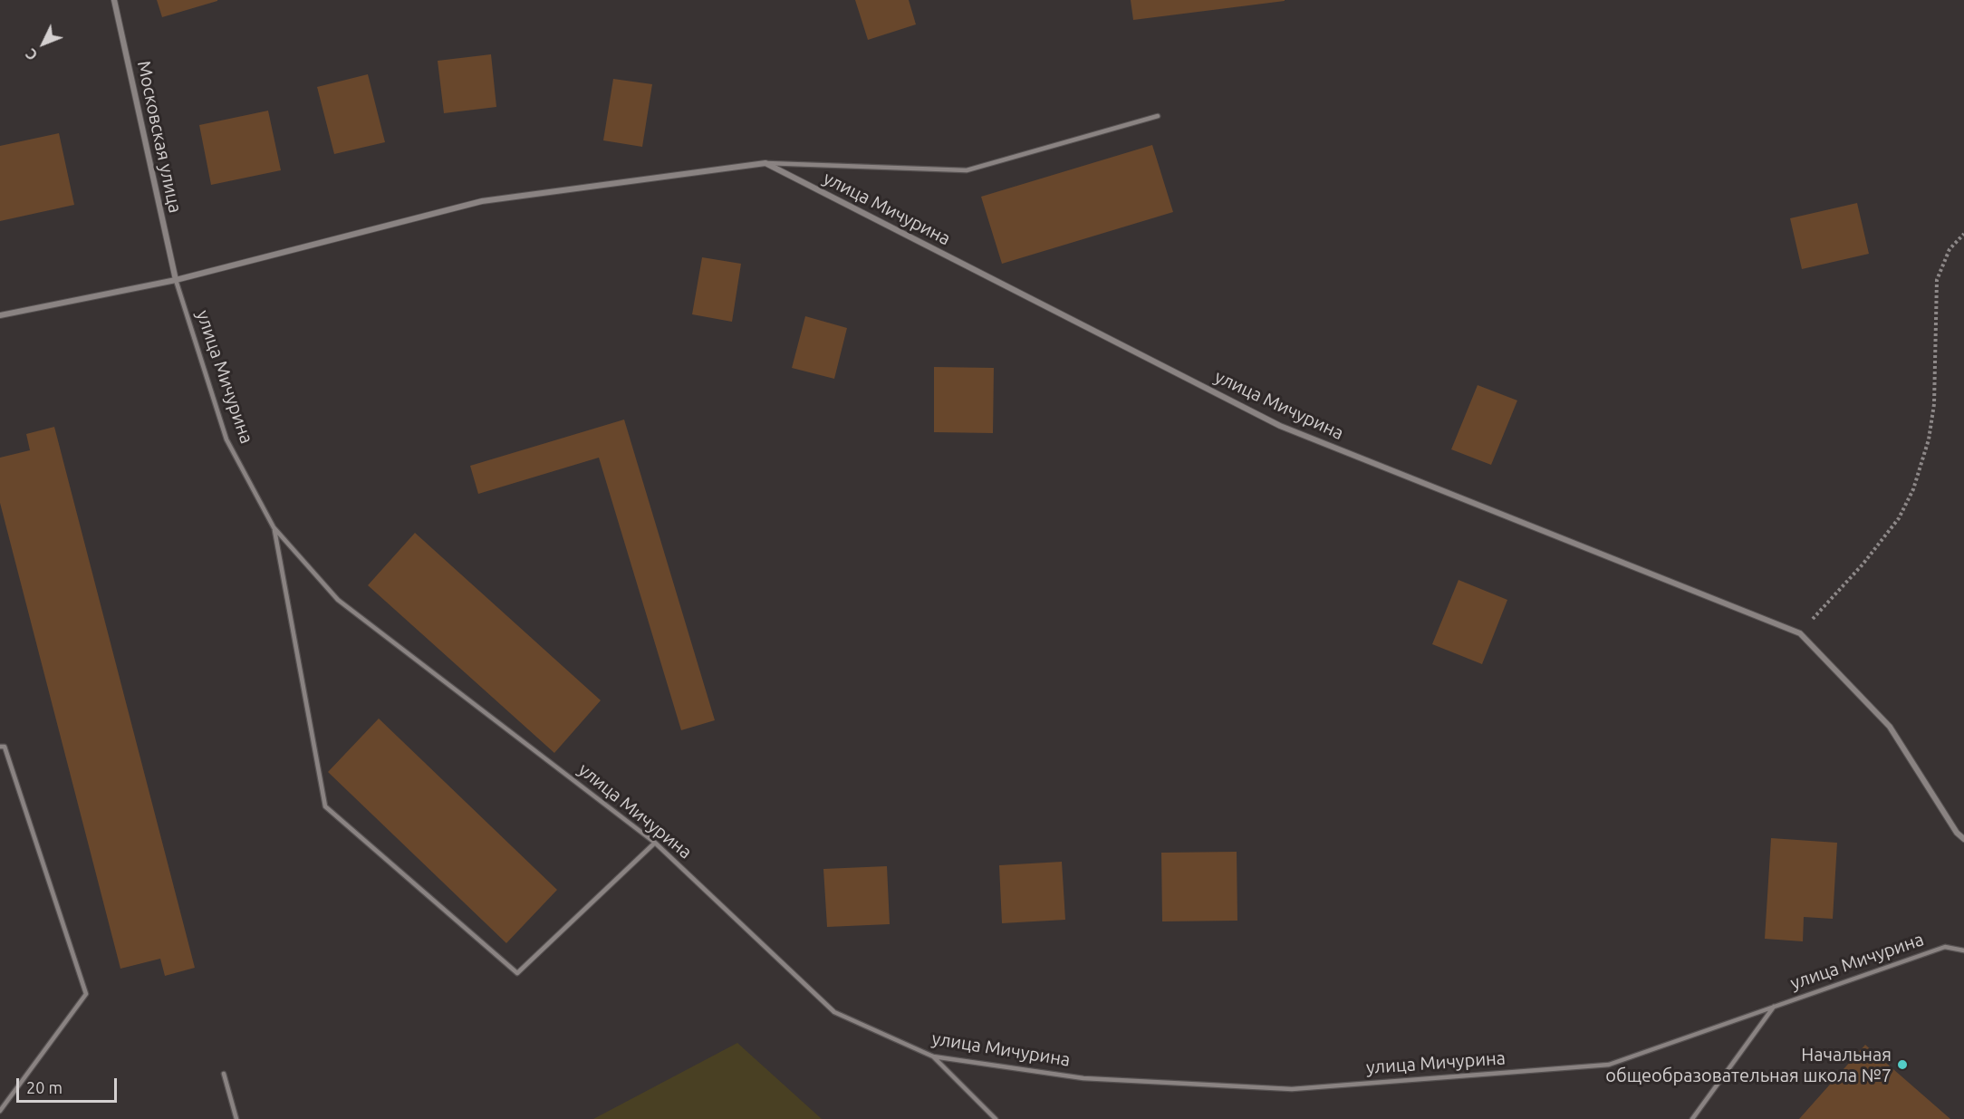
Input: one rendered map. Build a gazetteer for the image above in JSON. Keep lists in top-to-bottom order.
{
  "streets": {
    "street": ["Московская улица", "улица Мичурина"]
  },
  "crossings": [
    ["Московская улица", "улица Мичурина"]
  ],
  "places": ["Начальная общеобразовательная школа №7"],
  "scale_bar": "20 m",
  "north": "bottom left"
}
